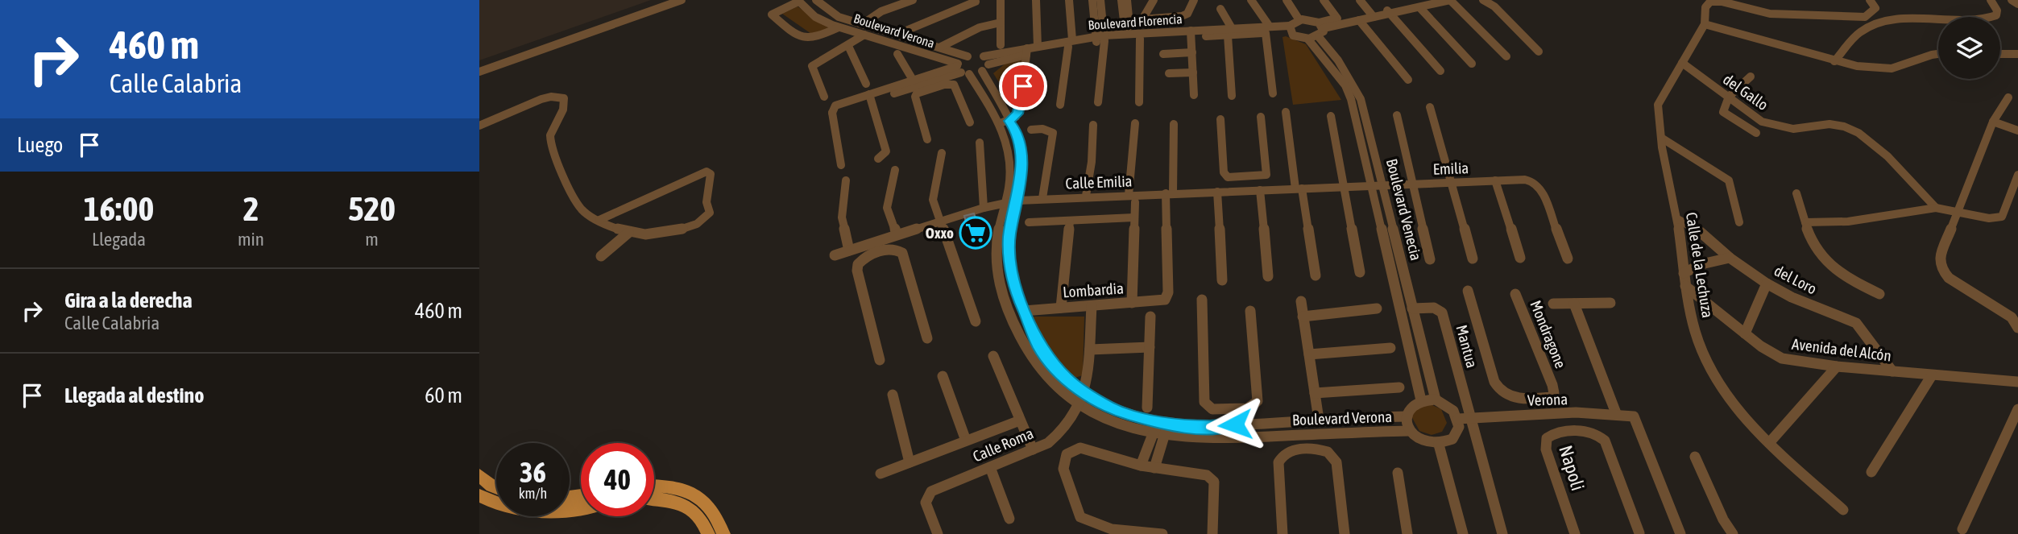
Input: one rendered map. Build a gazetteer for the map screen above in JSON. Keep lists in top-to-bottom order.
{
  "streets": {
    "street": [
      "Boulevard Florencia",
      "Boulevard Verona",
      "del Gallo",
      "Emilia",
      "Calle Emilia",
      "Boulevard Venecia",
      "Calle de la Lechuza",
      "del Loro",
      "Lombardia",
      "Mondragone",
      "Mantua",
      "Avenida del Alcón",
      "Verona",
      "Calle Roma",
      "Napoli"
    ]
  },
  "crossings": [
    ["Boulevard Florencia", "Boulevard Verona"],
    ["Boulevard Verona", "Calle Emilia"],
    ["Boulevard Verona", "Boulevard Venecia"],
    ["Boulevard Verona", "Lombardia"],
    ["Boulevard Verona", "Mantua"],
    ["Boulevard Verona", "Verona"],
    ["Boulevard Verona", "Calle Roma"],
    ["del Gallo", "Calle de la Lechuza"],
    ["Emilia", "Calle Emilia"],
    ["Emilia", "Boulevard Venecia"],
    ["Calle Emilia", "Boulevard Venecia"],
    ["Calle Emilia", "Lombardia"],
    ["Boulevard Venecia", "Mantua"],
    ["Boulevard Venecia", "Verona"],
    ["Calle de la Lechuza", "del Loro"],
    ["Calle de la Lechuza", "Avenida del Alcón"],
    ["del Loro", "Avenida del Alcón"],
    ["Lombardia", "Calle Roma"],
    ["Mantua", "Verona"]
  ],
  "places": {
    "supermarket": ["Oxxo"]
  },
  "page": {
    "turn": ["460 m", "Calle Calabria"],
    "then": "Luego",
    "eta": [
      "16:00",
      "Llegada",
      "2",
      "min",
      "520",
      "m"
    ],
    "list": [
      {
        "name": "Gira a la derecha",
        "note": "Calle Calabria",
        "value": "460 m"
      },
      {
        "name": "Llegada al destino",
        "value": "60 m"
      }
    ],
    "speed": "36 km/h",
    "limit": "40"
  }
}
